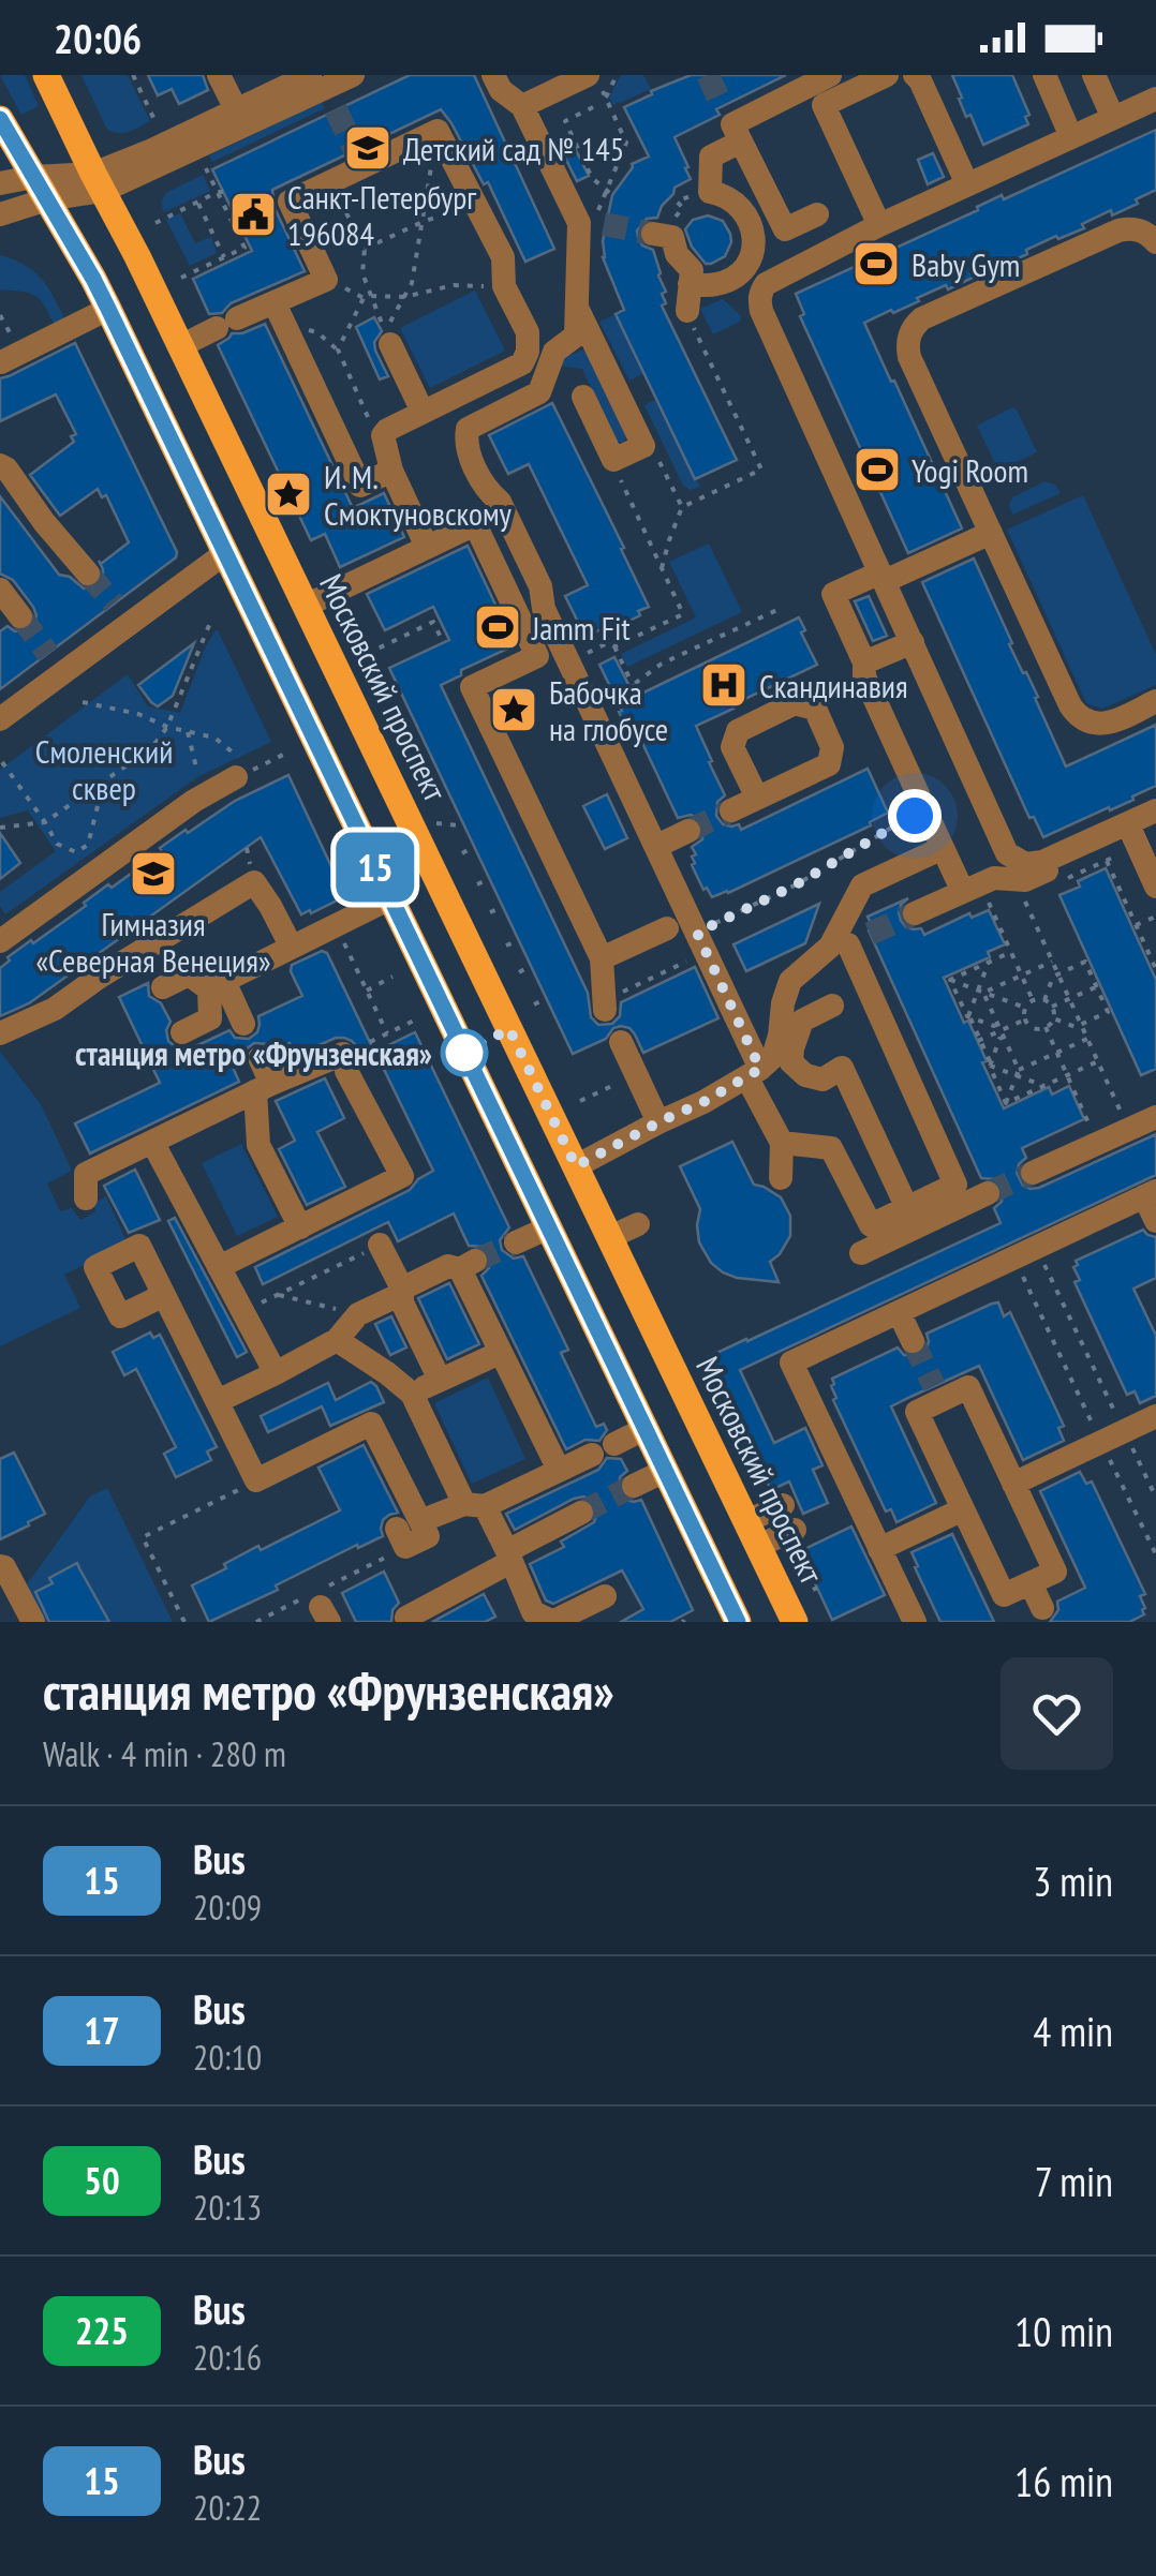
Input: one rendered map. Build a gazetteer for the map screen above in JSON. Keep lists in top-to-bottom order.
{
  "streets": {
    "main road": ["Московский проспект"]
  },
  "parks": ["Смоленский сквер"],
  "places": {
    "school or university": ["Детский сад № 145", "Гимназия «Северная Венеция»"],
    "public building": ["Санкт-Петербург 196084"],
    "sports": ["Baby Gym", "Yogi Room", "Jamm Fit"],
    "place": ["И. М. Смоктуновскому", "Бабочка на глобусе"],
    "hospital": ["Скандинавия"],
    "other": ["станция метро «Фрунзенская»"]
  },
  "lines": ["bus line 15"],
  "page": {
    "status": "20:06",
    "on_map": "15",
    "heading": ["станция метро «Фрунзенская»", "Walk · 4 min · 280 m"],
    "list": [
      {
        "mark": "15",
        "name": "Bus",
        "note": "20:09",
        "value": "3 min"
      },
      {
        "mark": "17",
        "name": "Bus",
        "note": "20:10",
        "value": "4 min"
      },
      {
        "mark": "50",
        "name": "Bus",
        "note": "20:13",
        "value": "7 min"
      },
      {
        "mark": "225",
        "name": "Bus",
        "note": "20:16",
        "value": "10 min"
      },
      {
        "mark": "15",
        "name": "Bus",
        "note": "20:22",
        "value": "16 min"
      }
    ]
  }
}
